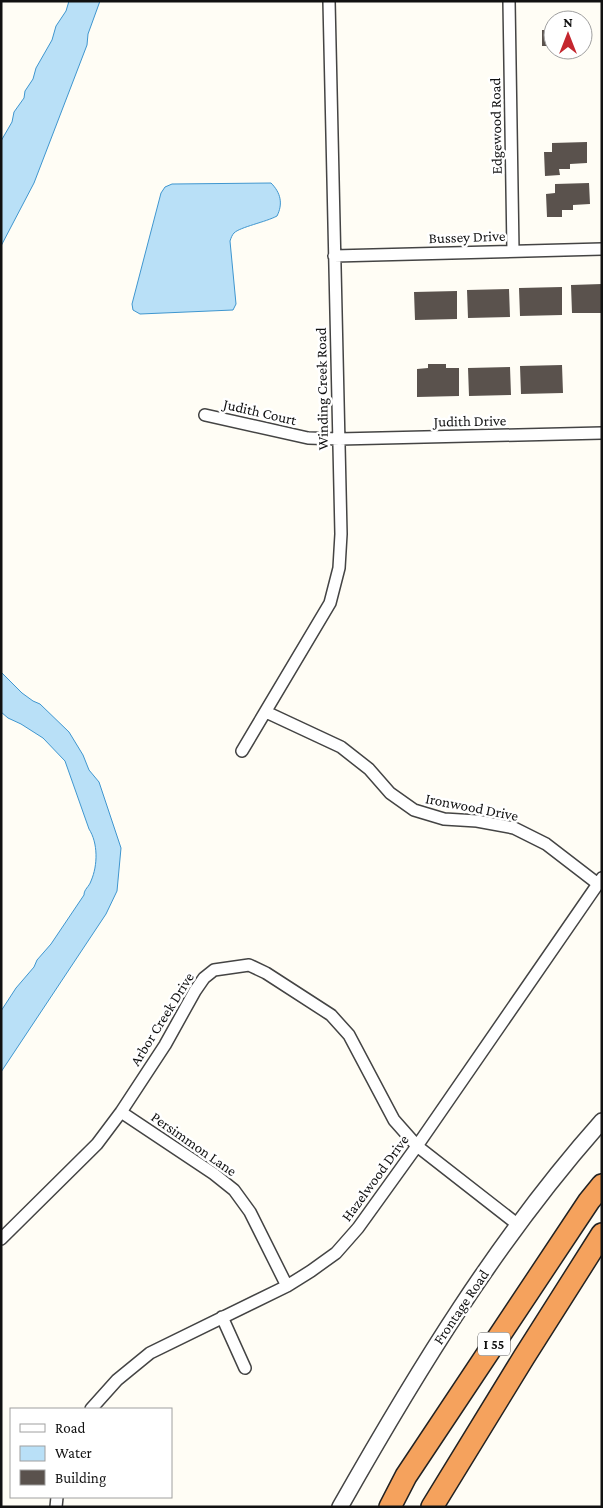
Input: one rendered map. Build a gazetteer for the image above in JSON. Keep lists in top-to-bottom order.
{
  "streets": {
    "highway": ["I 55"],
    "street": [
      "Edgewood Road",
      "Bussey Drive",
      "Winding Creek Road",
      "Judith Court",
      "Judith Drive",
      "Ironwood Drive",
      "Arbor Creek Drive",
      "Persimmon Lane",
      "Hazelwood Drive",
      "Frontage Road"
    ]
  },
  "crossings": [
    ["Edgewood Road", "Bussey Drive"],
    ["Bussey Drive", "Winding Creek Road"],
    ["Winding Creek Road", "Judith Court"],
    ["Winding Creek Road", "Judith Drive"],
    ["Winding Creek Road", "Ironwood Drive"],
    ["Judith Court", "Judith Drive"],
    ["Ironwood Drive", "Hazelwood Drive"],
    ["Arbor Creek Drive", "Persimmon Lane"],
    ["Arbor Creek Drive", "Hazelwood Drive"],
    ["Arbor Creek Drive", "Frontage Road"],
    ["Persimmon Lane", "Hazelwood Drive"]
  ],
  "legend": ["Road", "Water", "Building"],
  "north": "top"
}
